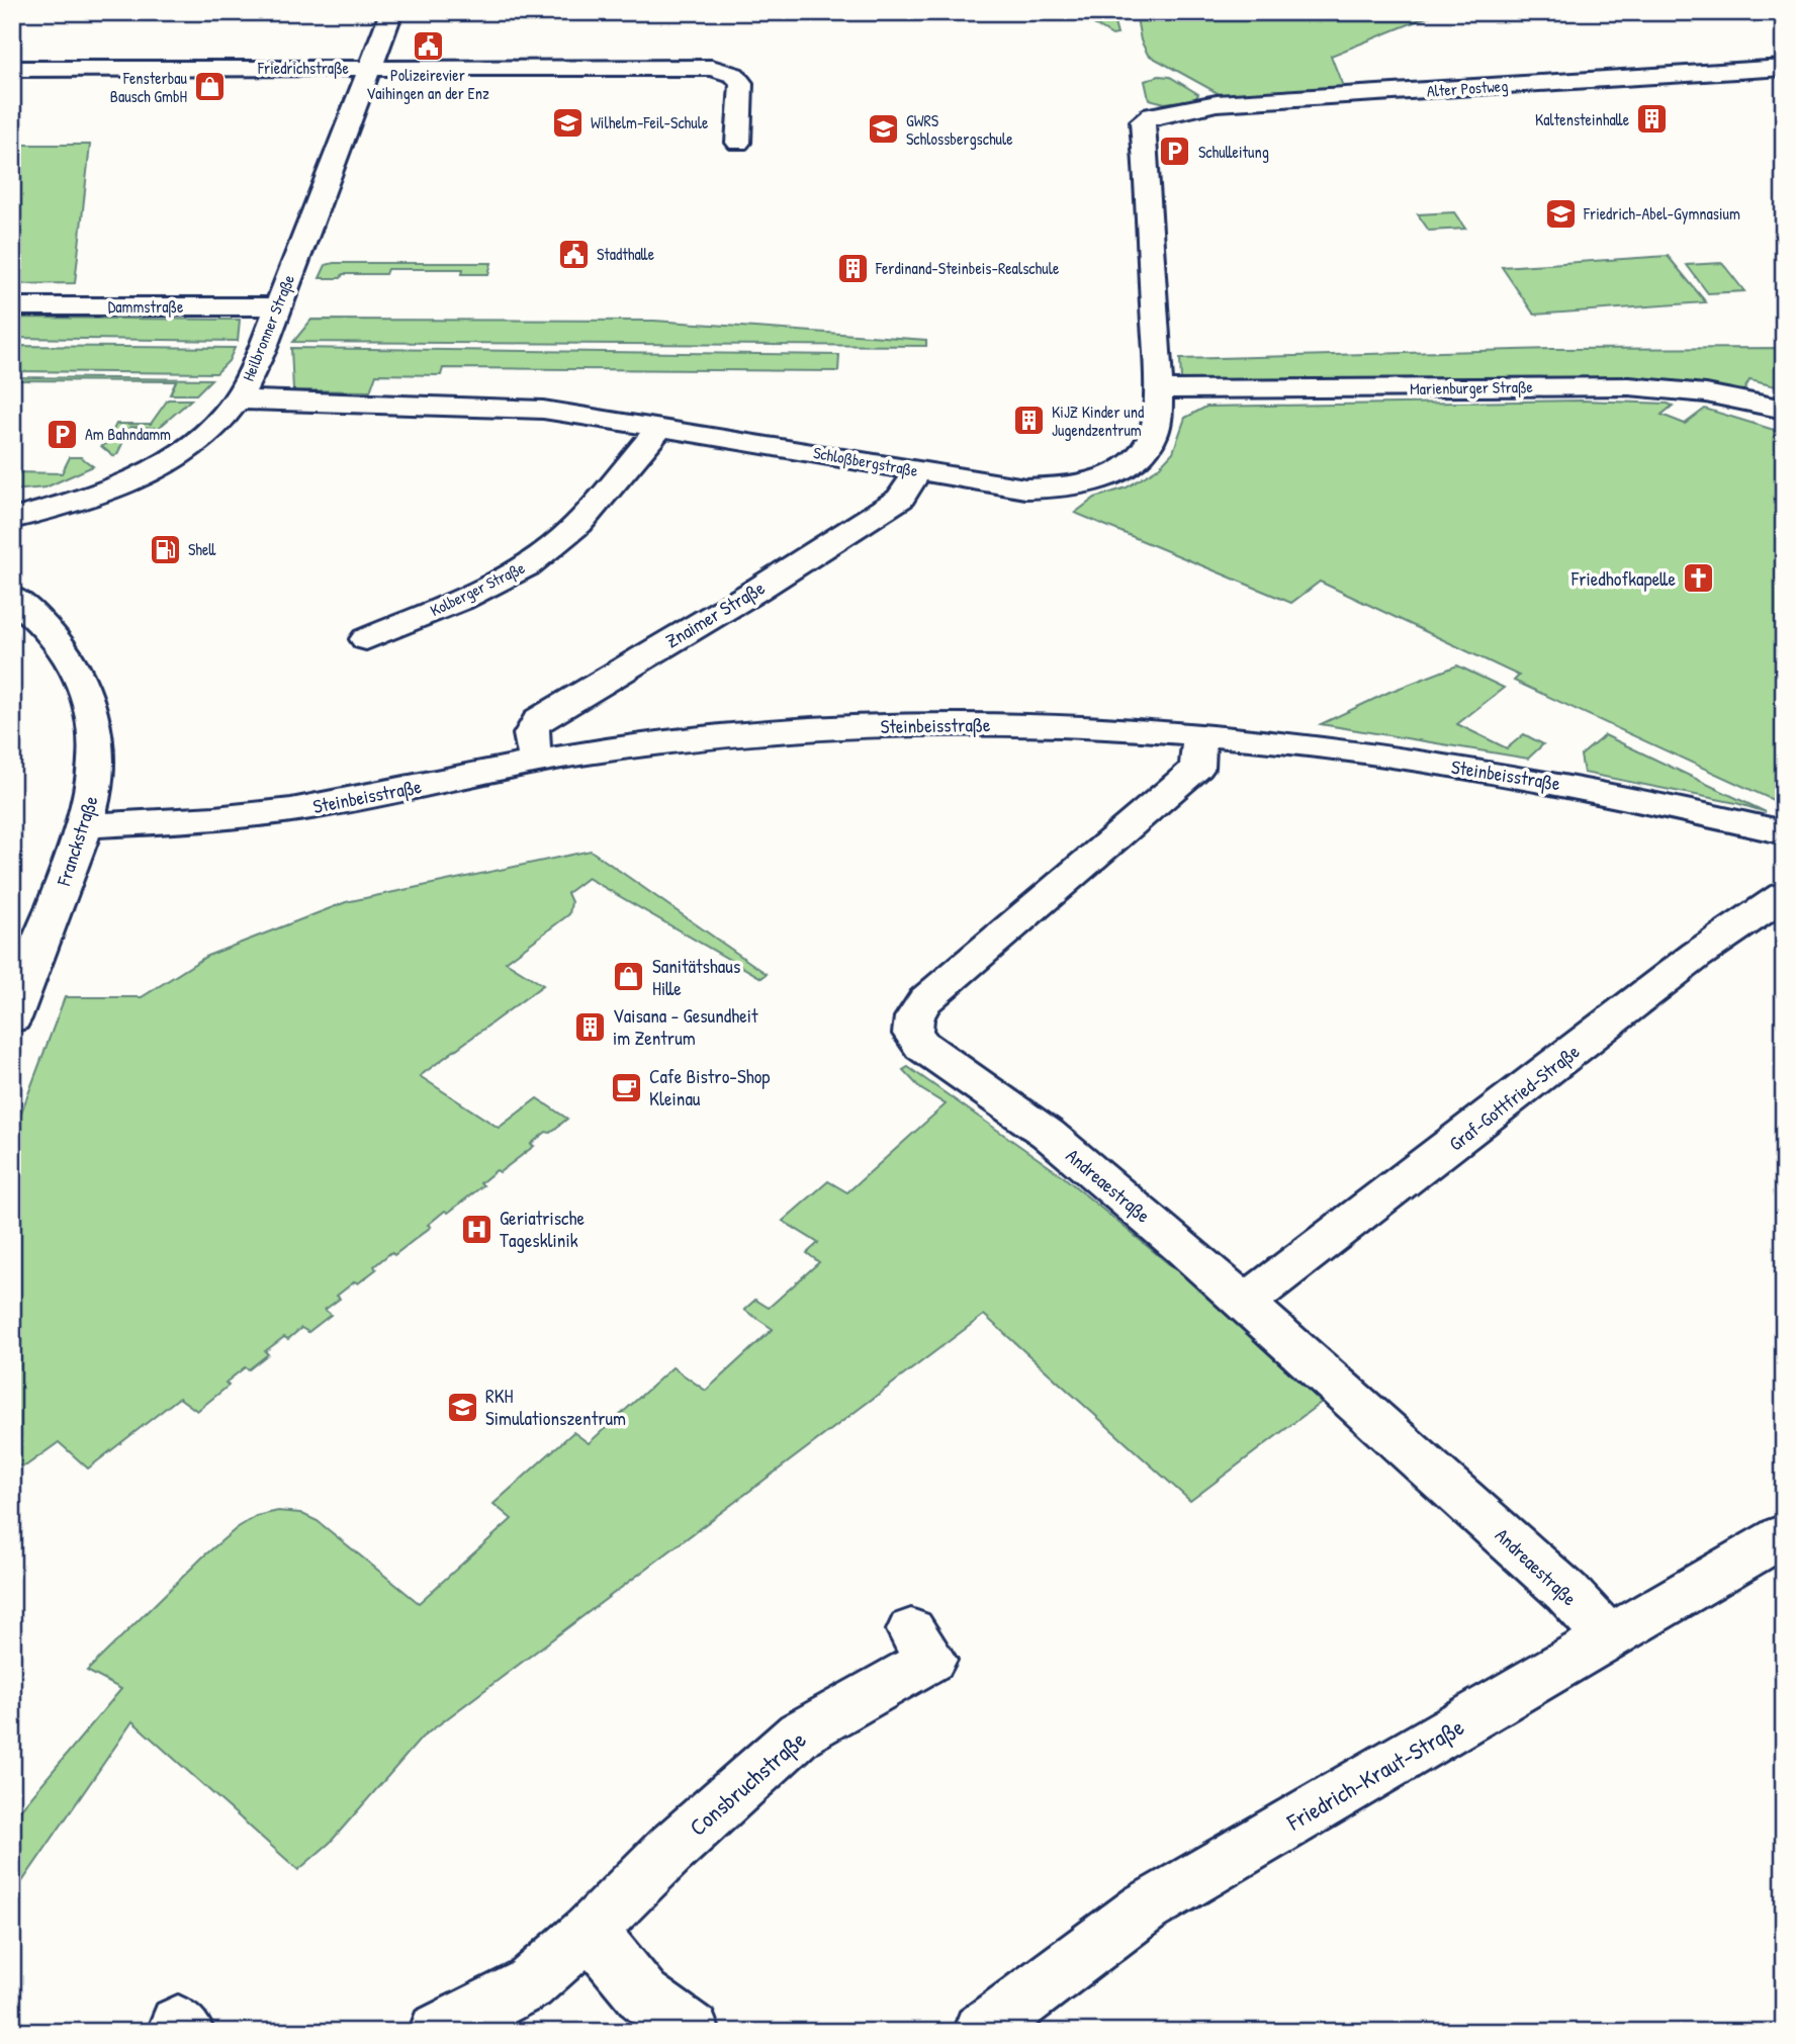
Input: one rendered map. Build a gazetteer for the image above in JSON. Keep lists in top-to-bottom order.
{
  "streets": {
    "street": [
      "Friedrichstraße",
      "Alter Postweg",
      "Dammstraße",
      "Heilbronner Straße",
      "Marienburger Straße",
      "Schloßbergstraße",
      "Kolberger Straße",
      "Znaimer Straße",
      "Steinbeisstraße",
      "Franckstraße",
      "Graf-Gottfried-Straße",
      "Andreaestraße",
      "Friedrich-Kraut-Straße",
      "Consbruchstraße"
    ]
  },
  "crossings": [
    ["Friedrichstraße", "Heilbronner Straße"],
    ["Alter Postweg", "Schloßbergstraße"],
    ["Dammstraße", "Heilbronner Straße"],
    ["Heilbronner Straße", "Schloßbergstraße"],
    ["Marienburger Straße", "Schloßbergstraße"],
    ["Schloßbergstraße", "Kolberger Straße"],
    ["Schloßbergstraße", "Znaimer Straße"],
    ["Znaimer Straße", "Steinbeisstraße"],
    ["Steinbeisstraße", "Franckstraße"],
    ["Steinbeisstraße", "Andreaestraße"],
    ["Graf-Gottfried-Straße", "Andreaestraße"],
    ["Andreaestraße", "Friedrich-Kraut-Straße"]
  ],
  "places": {
    "public building": ["Polizeirevier Vaihingen an der Enz", "Stadthalle"],
    "shop": ["Fensterbau Bausch GmbH", "Sanitätshaus Hille"],
    "building": [
      "Kaltensteinhalle",
      "Ferdinand-Steinbeis-Realschule",
      "KiJZ Kinder und Jugendzentrum",
      "Vaisana - Gesundheit im Zentrum"
    ],
    "school or university": [
      "Wilhelm-Feil-Schule",
      "GWRS Schlossbergschule",
      "Friedrich-Abel-Gymnasium",
      "RKH Simulationszentrum"
    ],
    "parking": ["Schulleitung", "Am Bahndamm"],
    "fuel station": ["Shell"],
    "church": ["Friedhofkapelle"],
    "cafe": ["Cafe Bistro-Shop Kleinau"],
    "hospital": ["Geriatrische Tagesklinik"]
  }
}
